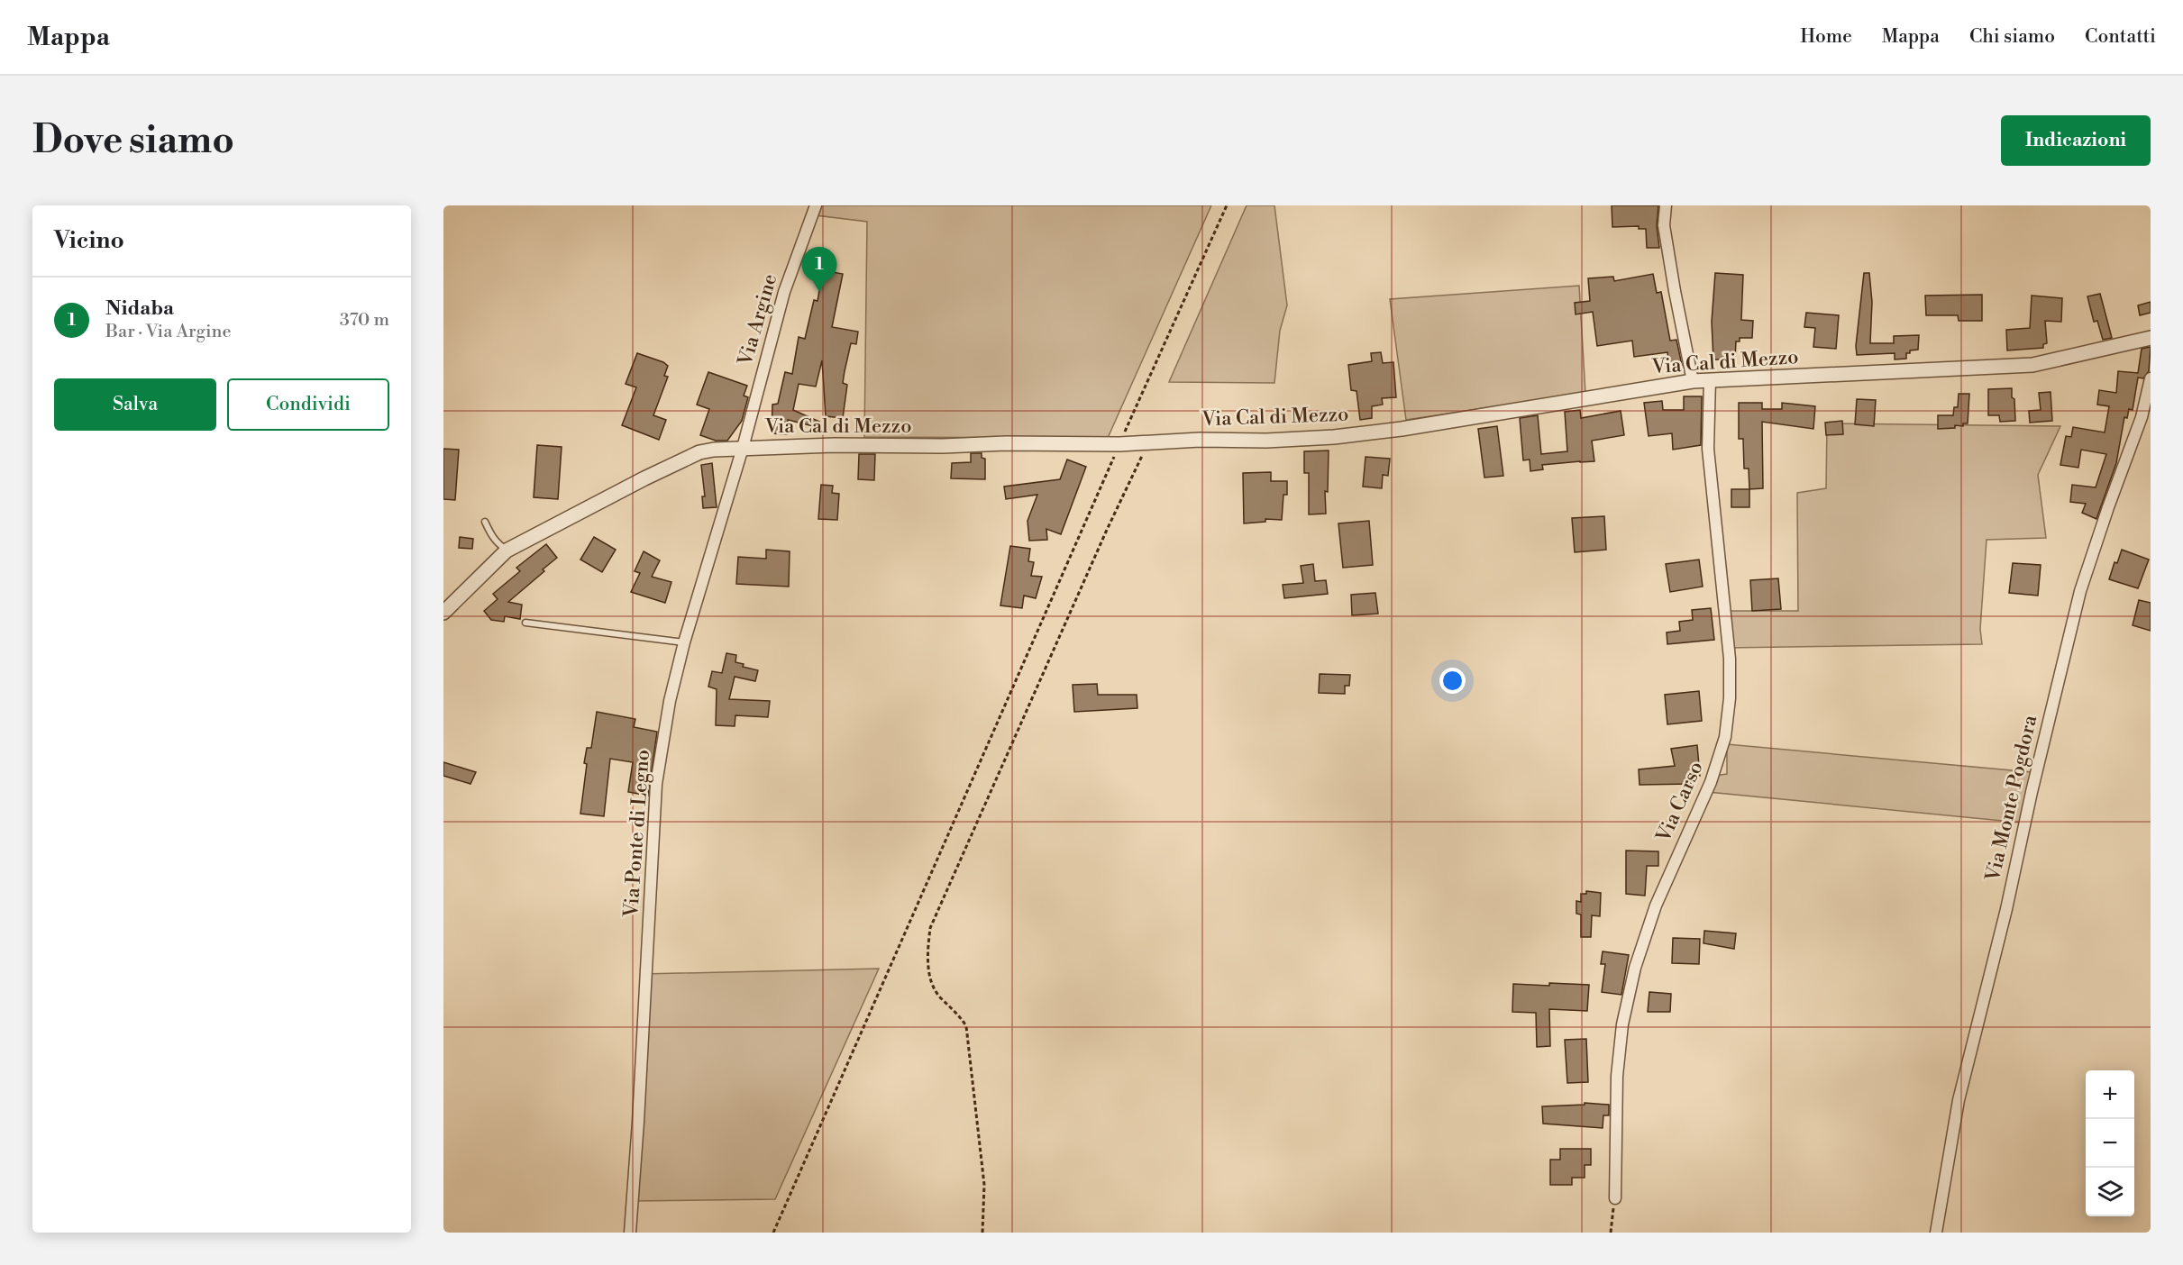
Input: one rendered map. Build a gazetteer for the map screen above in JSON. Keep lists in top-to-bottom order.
{
  "streets": {
    "street": [
      "Via Argine",
      "Via Cal di Mezzo",
      "Via Monte Pogdora",
      "Via Carso",
      "Via Ponte di Legno"
    ]
  },
  "crossings": [
    ["Via Argine", "Via Cal di Mezzo"],
    ["Via Argine", "Via Ponte di Legno"],
    ["Via Cal di Mezzo", "Via Carso"],
    ["Via Cal di Mezzo", "Via Ponte di Legno"]
  ],
  "page": {
    "header": "Mappa",
    "nav": [
      "Home",
      "Mappa",
      "Chi siamo",
      "Contatti"
    ],
    "buttons": [
      "Indicazioni",
      ["Salva", "Condividi"]
    ],
    "title": "Dove siamo",
    "heading": "Vicino",
    "pins": "1",
    "list": [
      {
        "mark": "1",
        "name": "Nidaba",
        "note": "Bar · Via Argine",
        "value": "370 m"
      }
    ],
    "map_buttons": ["+", "−"]
  }
}
